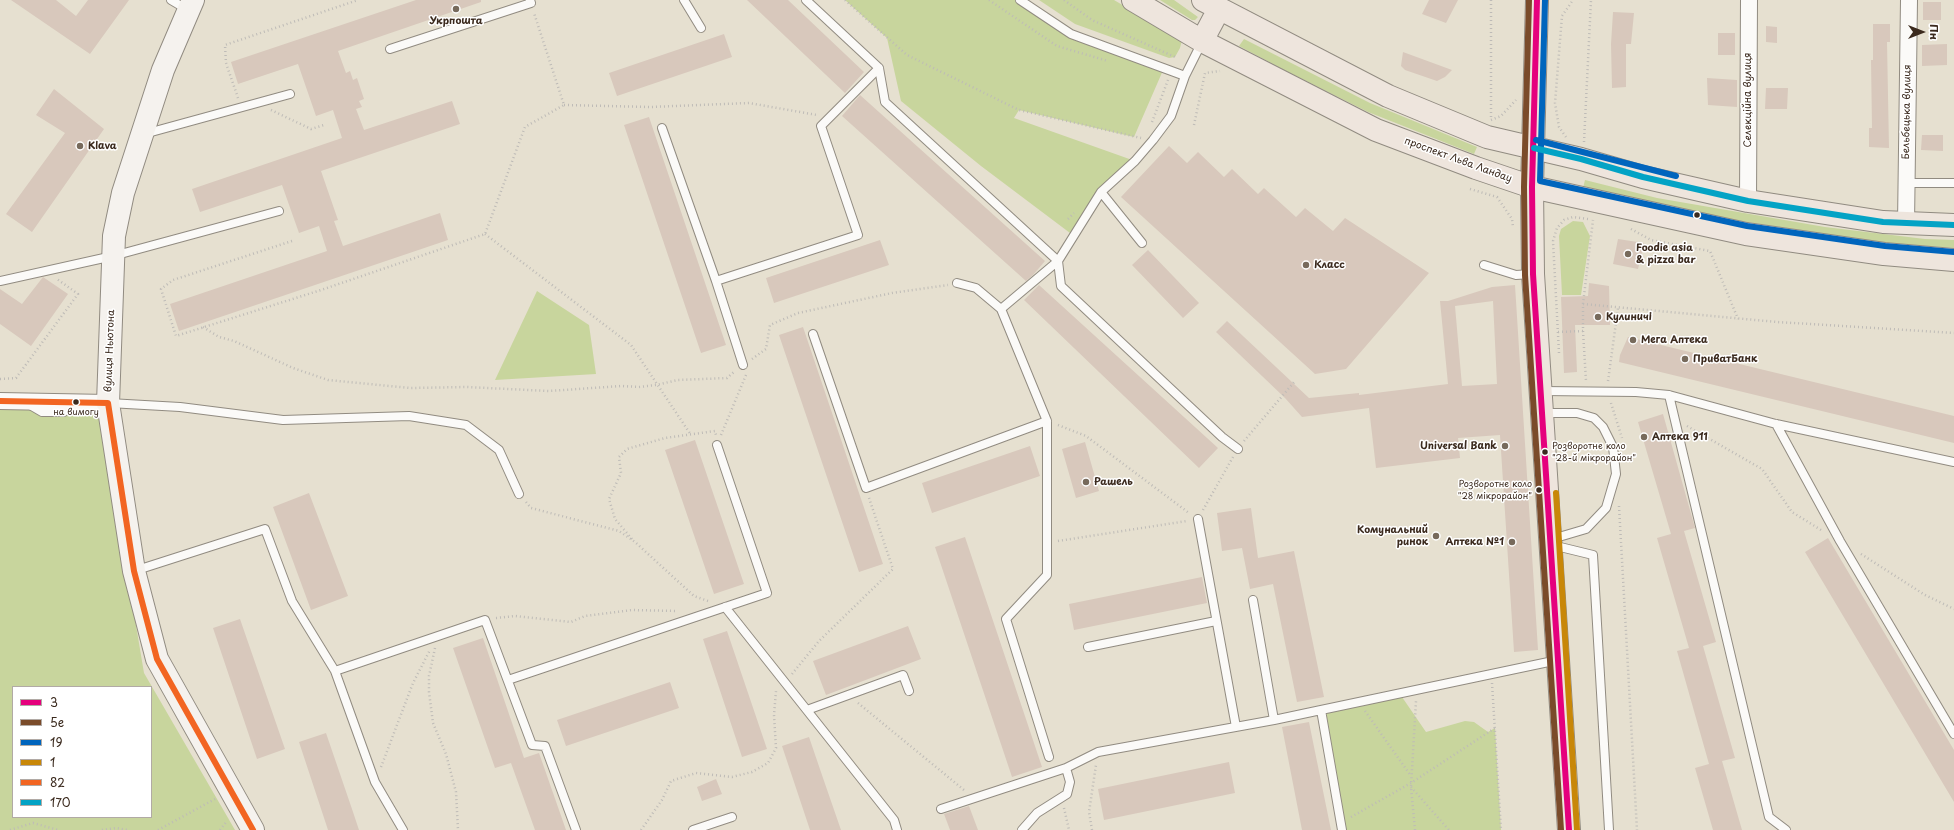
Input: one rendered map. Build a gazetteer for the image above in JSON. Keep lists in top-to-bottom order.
{
  "streets": {
    "main road": ["проспект Льва Ландау"],
    "street": ["Селекційна вулиця", "Бельбецька вулиця", "вулиця Ньютона"]
  },
  "places": [
    "Укрпошта",
    "Klava",
    "Foodie asia & pizza bar",
    "Класс",
    "Кулиничі",
    "Мега Аптека",
    "ПриватБанк",
    "на вимогу",
    "Аптека 911",
    "Universal Bank",
    "Розворотне коло \"28-й мікрорайон\"",
    "Рашель",
    "Розворотне коло \"28 мікрорайон\"",
    "Комунальний ринок",
    "Аптека №1"
  ],
  "lines": [
    "transit line 3",
    "transit line 5е",
    "transit line 19",
    "transit line 170",
    "transit line 82",
    "transit line 1"
  ],
  "legend": [
    "3",
    "5е",
    "19",
    "1",
    "82",
    "170"
  ],
  "north": "right"
}
